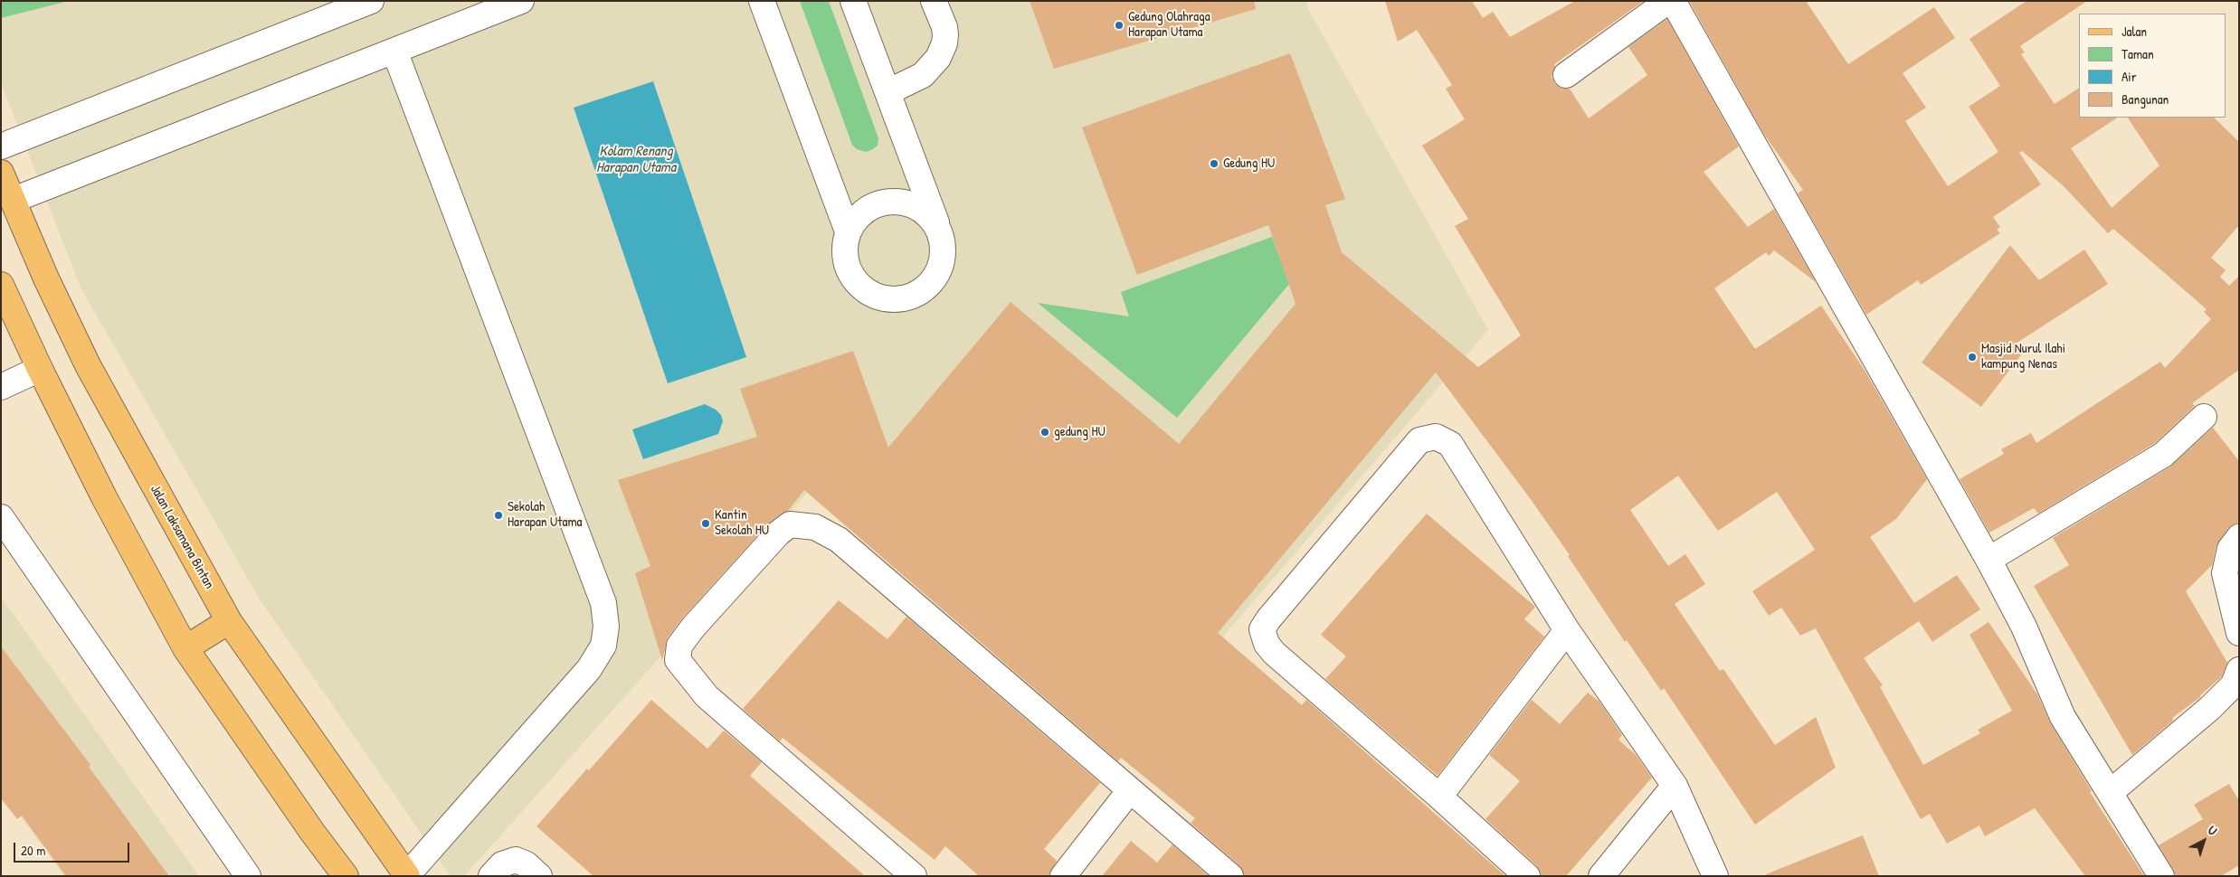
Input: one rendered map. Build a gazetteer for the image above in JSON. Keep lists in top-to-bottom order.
{
  "streets": {
    "main road": ["Jalan Laksamana Bintan"]
  },
  "water": ["Kolam Renang Harapan Utama"],
  "places": [
    "Gedung Olahraga Harapan Utama",
    "Gedung HU",
    "Masjid Nurul Ilahi kampung Nenas",
    "gedung HU",
    "Sekolah Harapan Utama",
    "Kantin Sekolah HU"
  ],
  "legend": [
    "Jalan",
    "Taman",
    "Air",
    "Bangunan"
  ],
  "scale_bar": "20 m",
  "north": "top right"
}
